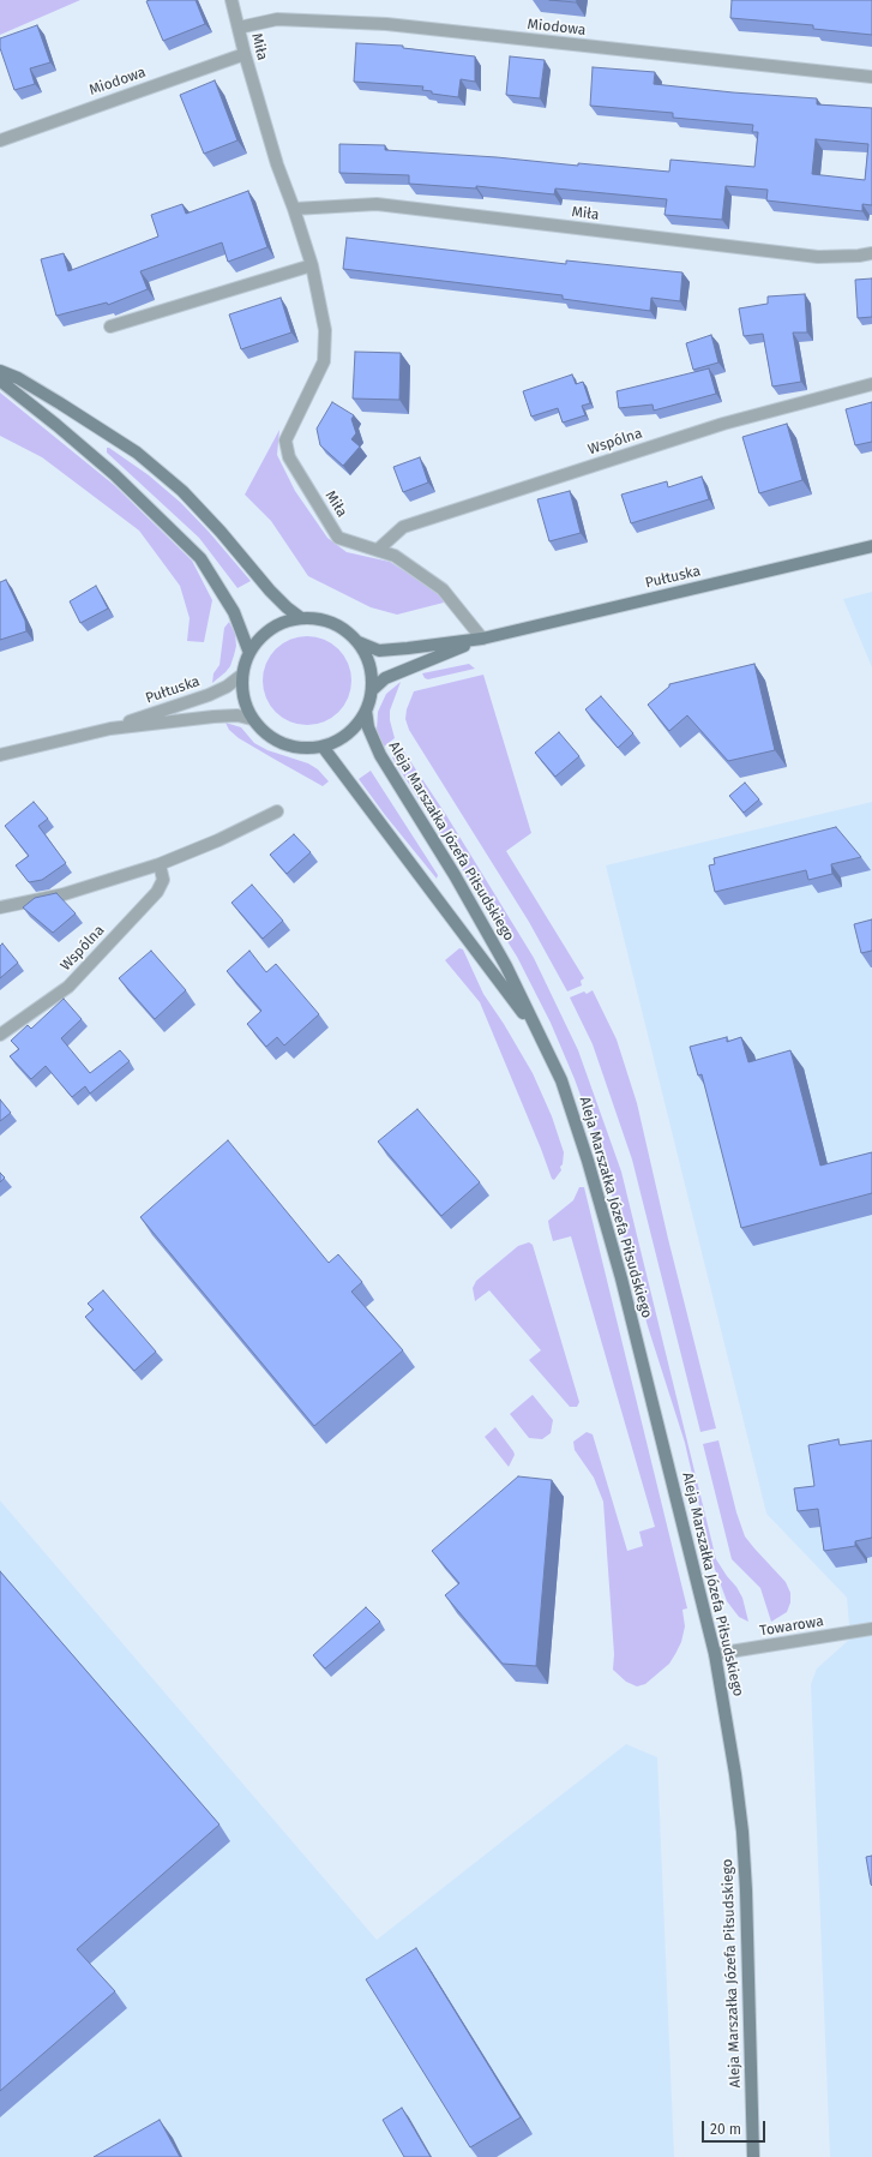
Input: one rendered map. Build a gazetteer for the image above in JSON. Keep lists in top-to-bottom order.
{
  "streets": {
    "main road": ["Pułtuska", "Aleja Marszałka Józefa Piłsudskiego"],
    "street": [
      "Miodowa",
      "Miła",
      "Wspólna",
      "Towarowa"
    ]
  },
  "crossings": [
    ["Miodowa", "Miła"],
    ["Miła", "Wspólna"],
    ["Miła", "Pułtuska"],
    ["Pułtuska", "Aleja Marszałka Józefa Piłsudskiego"],
    ["Aleja Marszałka Józefa Piłsudskiego", "Towarowa"]
  ],
  "scale_bar": "20 m"
}
